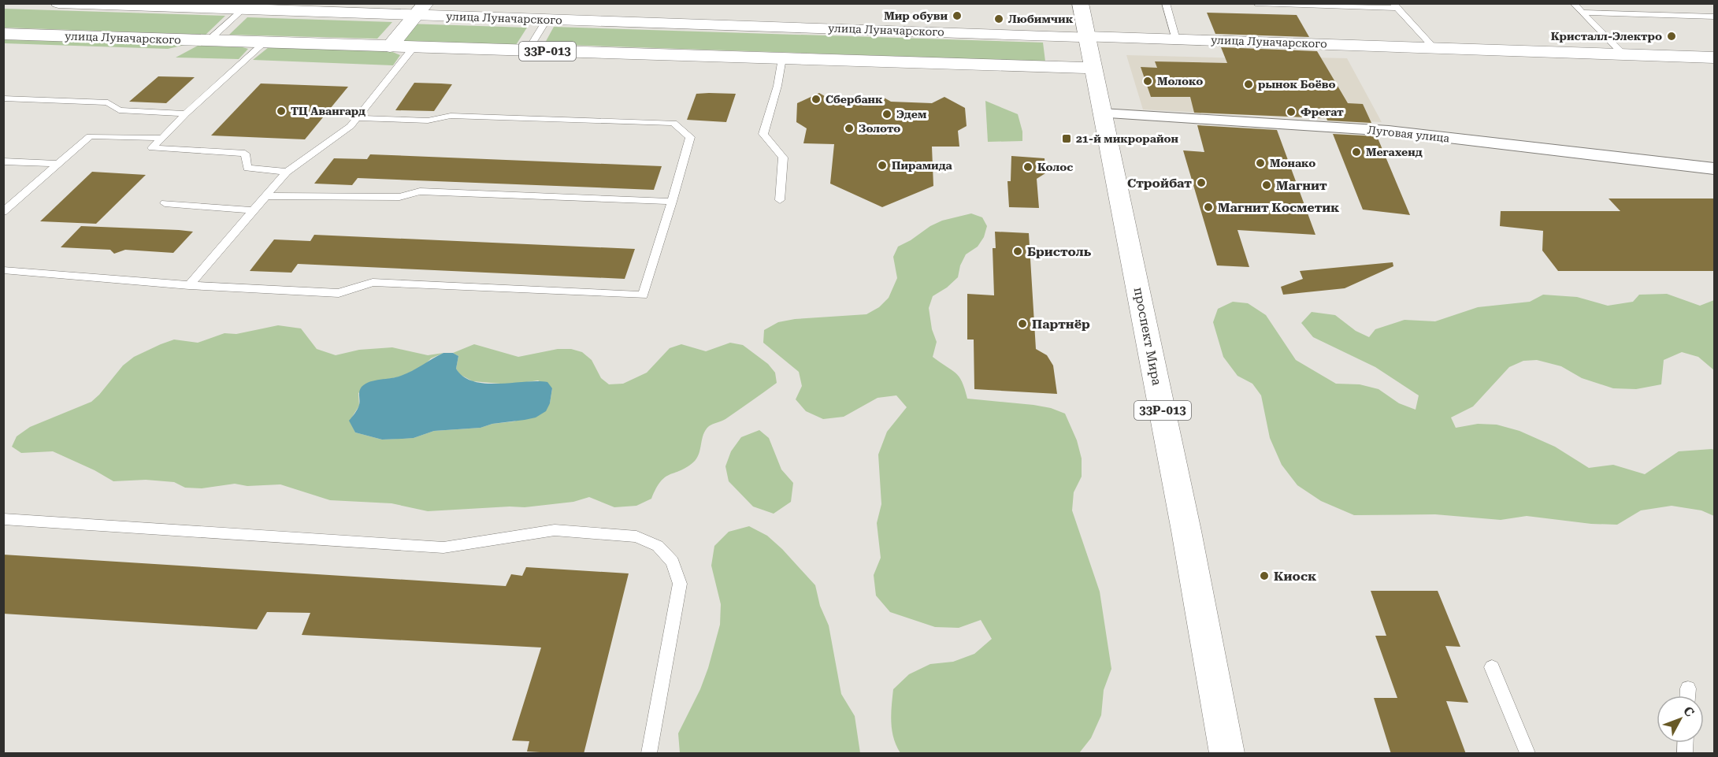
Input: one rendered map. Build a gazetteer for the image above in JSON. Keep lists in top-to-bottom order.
{
  "streets": {
    "main road": ["улица Луначарского", "33Р-013", "проспект Мира"],
    "street": ["Луговая улица"]
  },
  "crossings": [
    ["улица Луначарского", "проспект Мира"],
    ["Луговая улица", "проспект Мира"]
  ],
  "places": {
    "other": [
      "Мир обуви",
      "Любимчик",
      "Кристалл-Электро",
      "Молоко",
      "рынок Боёво",
      "Сбербанк",
      "ТЦ Авангард",
      "Фрегат",
      "Эдем",
      "Золото",
      "Мегахенд",
      "Монако",
      "Пирамида",
      "Колос",
      "Стройбат",
      "Магнит",
      "Магнит Косметик",
      "Бристоль",
      "Партнёр",
      "Киоск"
    ],
    "transit": ["21-й микрорайон"]
  },
  "north": "top right"
}
